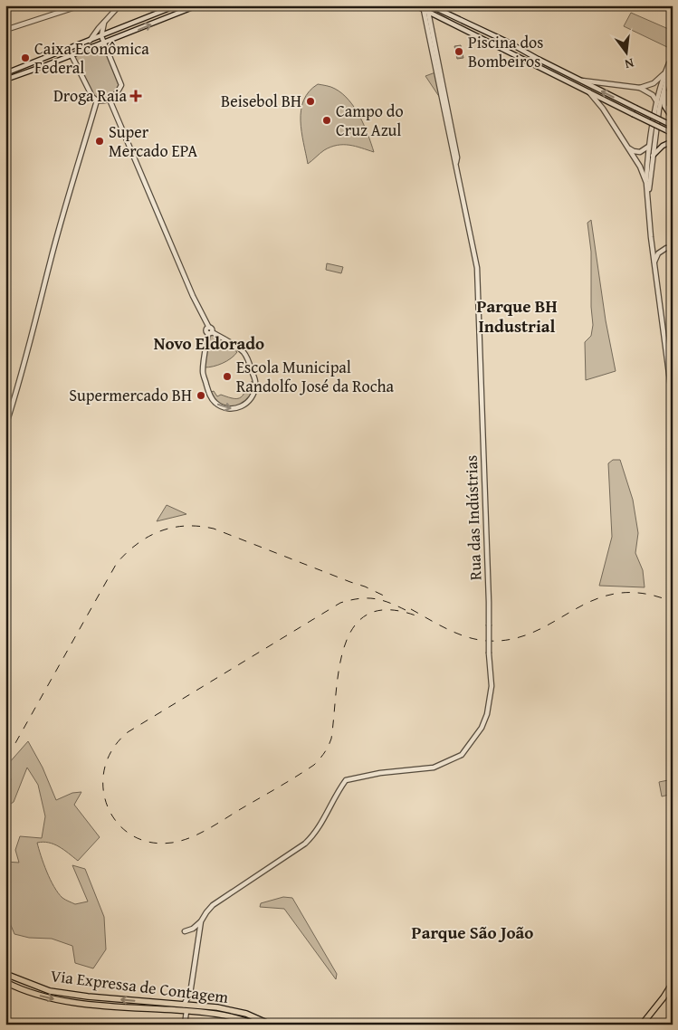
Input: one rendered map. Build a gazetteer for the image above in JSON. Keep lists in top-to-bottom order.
{
  "streets": {
    "highway": ["Via Expressa de Contagem"],
    "street": ["Rua das Indústrias"]
  },
  "districts": ["Parque BH Industrial", "Novo Eldorado", "Parque São João"],
  "places": {
    "other": [
      "Piscina dos Bombeiros",
      "Caixa Econômica Federal",
      "Beisebol BH",
      "Campo do Cruz Azul",
      "Super Mercado EPA",
      "Escola Municipal Randolfo José da Rocha",
      "Supermercado BH"
    ],
    "health": ["Droga Raia"]
  },
  "north": "bottom"
}
